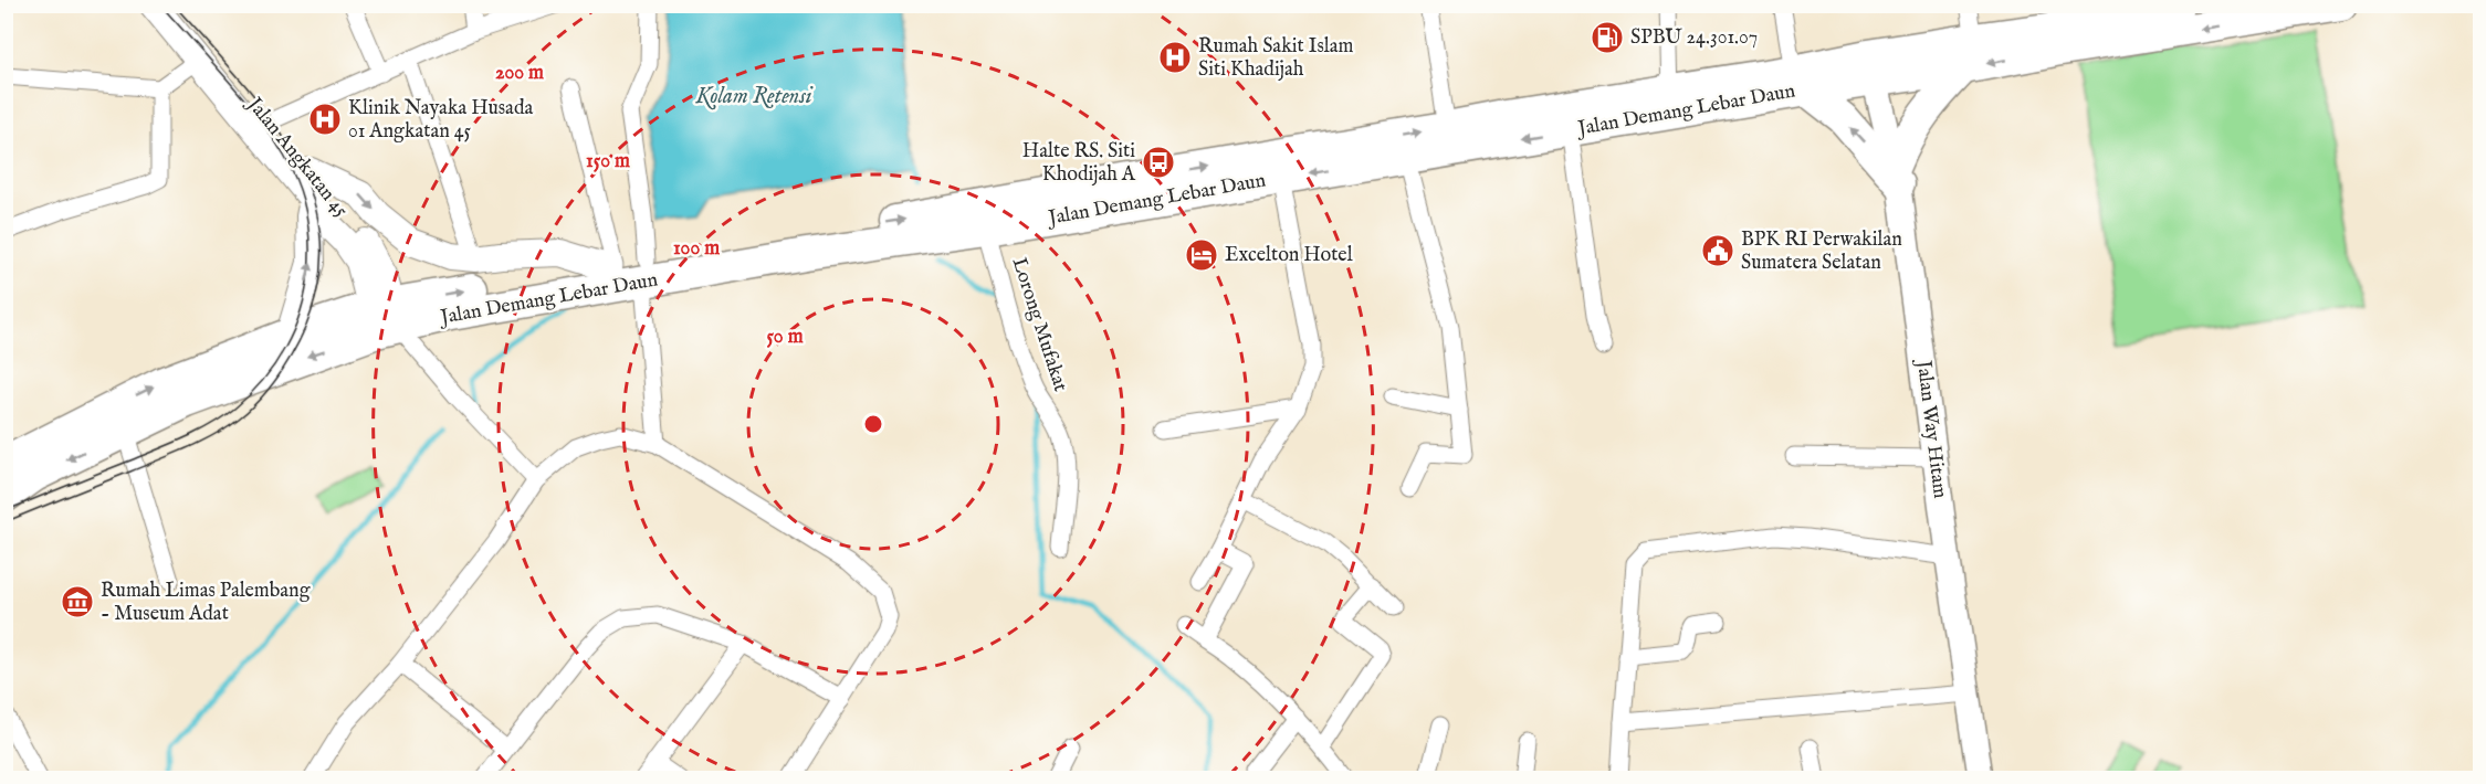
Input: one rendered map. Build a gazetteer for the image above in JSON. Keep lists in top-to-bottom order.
{
  "streets": {
    "highway": ["Jalan Demang Lebar Daun"],
    "main road": ["Jalan Angkatan 45"],
    "street": ["Lorong Mufakat", "Jalan Way Hitam"]
  },
  "crossings": [
    ["Jalan Demang Lebar Daun", "Jalan Angkatan 45"],
    ["Jalan Demang Lebar Daun", "Lorong Mufakat"],
    ["Jalan Demang Lebar Daun", "Jalan Way Hitam"]
  ],
  "water": ["Kolam Retensi"],
  "places": {
    "fuel station": ["SPBU 24.301.07"],
    "hospital": ["Rumah Sakit Islam Siti Khadijah", "Klinik Nayaka Husada 01 Angkatan 45"],
    "bus stop": ["Halte RS. Siti Khodijah A"],
    "public building": ["BPK RI Perwakilan Sumatera Selatan"],
    "hotel": ["Excelton Hotel"],
    "museum": ["Rumah Limas Palembang - Museum Adat"]
  },
  "rings": [
    "200 m",
    "150 m",
    "100 m",
    "50 m"
  ]
}
